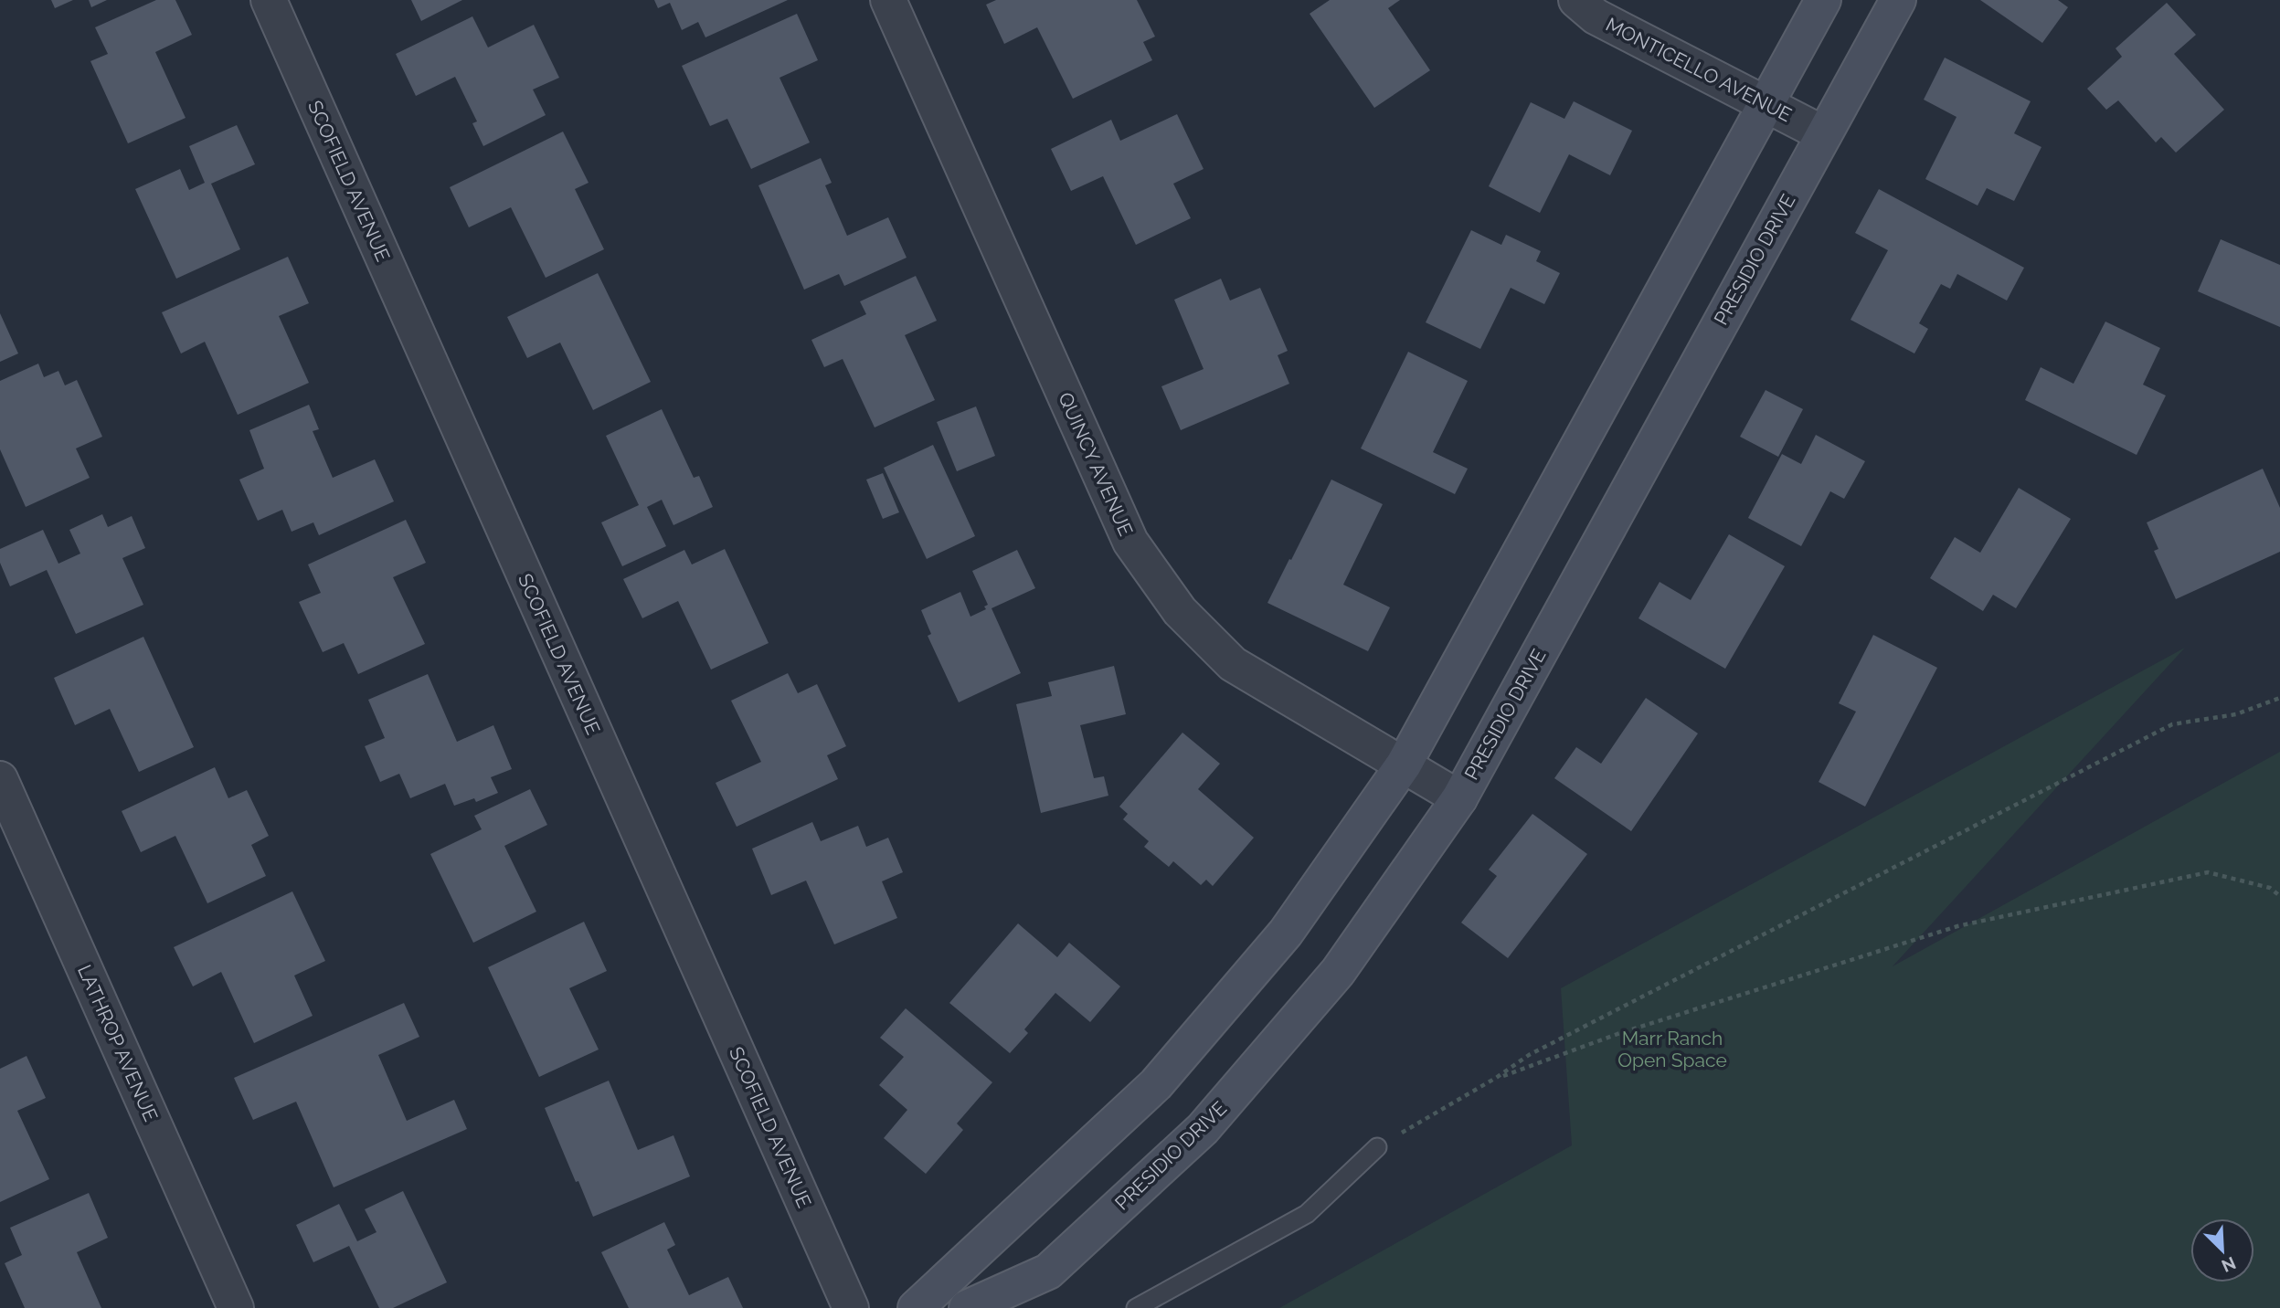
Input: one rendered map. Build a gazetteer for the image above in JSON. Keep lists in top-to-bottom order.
{
  "streets": {
    "street": [
      "MONTICELLO AVENUE",
      "SCOFIELD AVENUE",
      "PRESIDIO DRIVE",
      "QUINCY AVENUE",
      "LATHROP AVENUE"
    ]
  },
  "crossings": [
    ["MONTICELLO AVENUE", "PRESIDIO DRIVE"],
    ["PRESIDIO DRIVE", "QUINCY AVENUE"]
  ],
  "parks": ["Marr Ranch Open Space"],
  "north": "bottom right"
}
